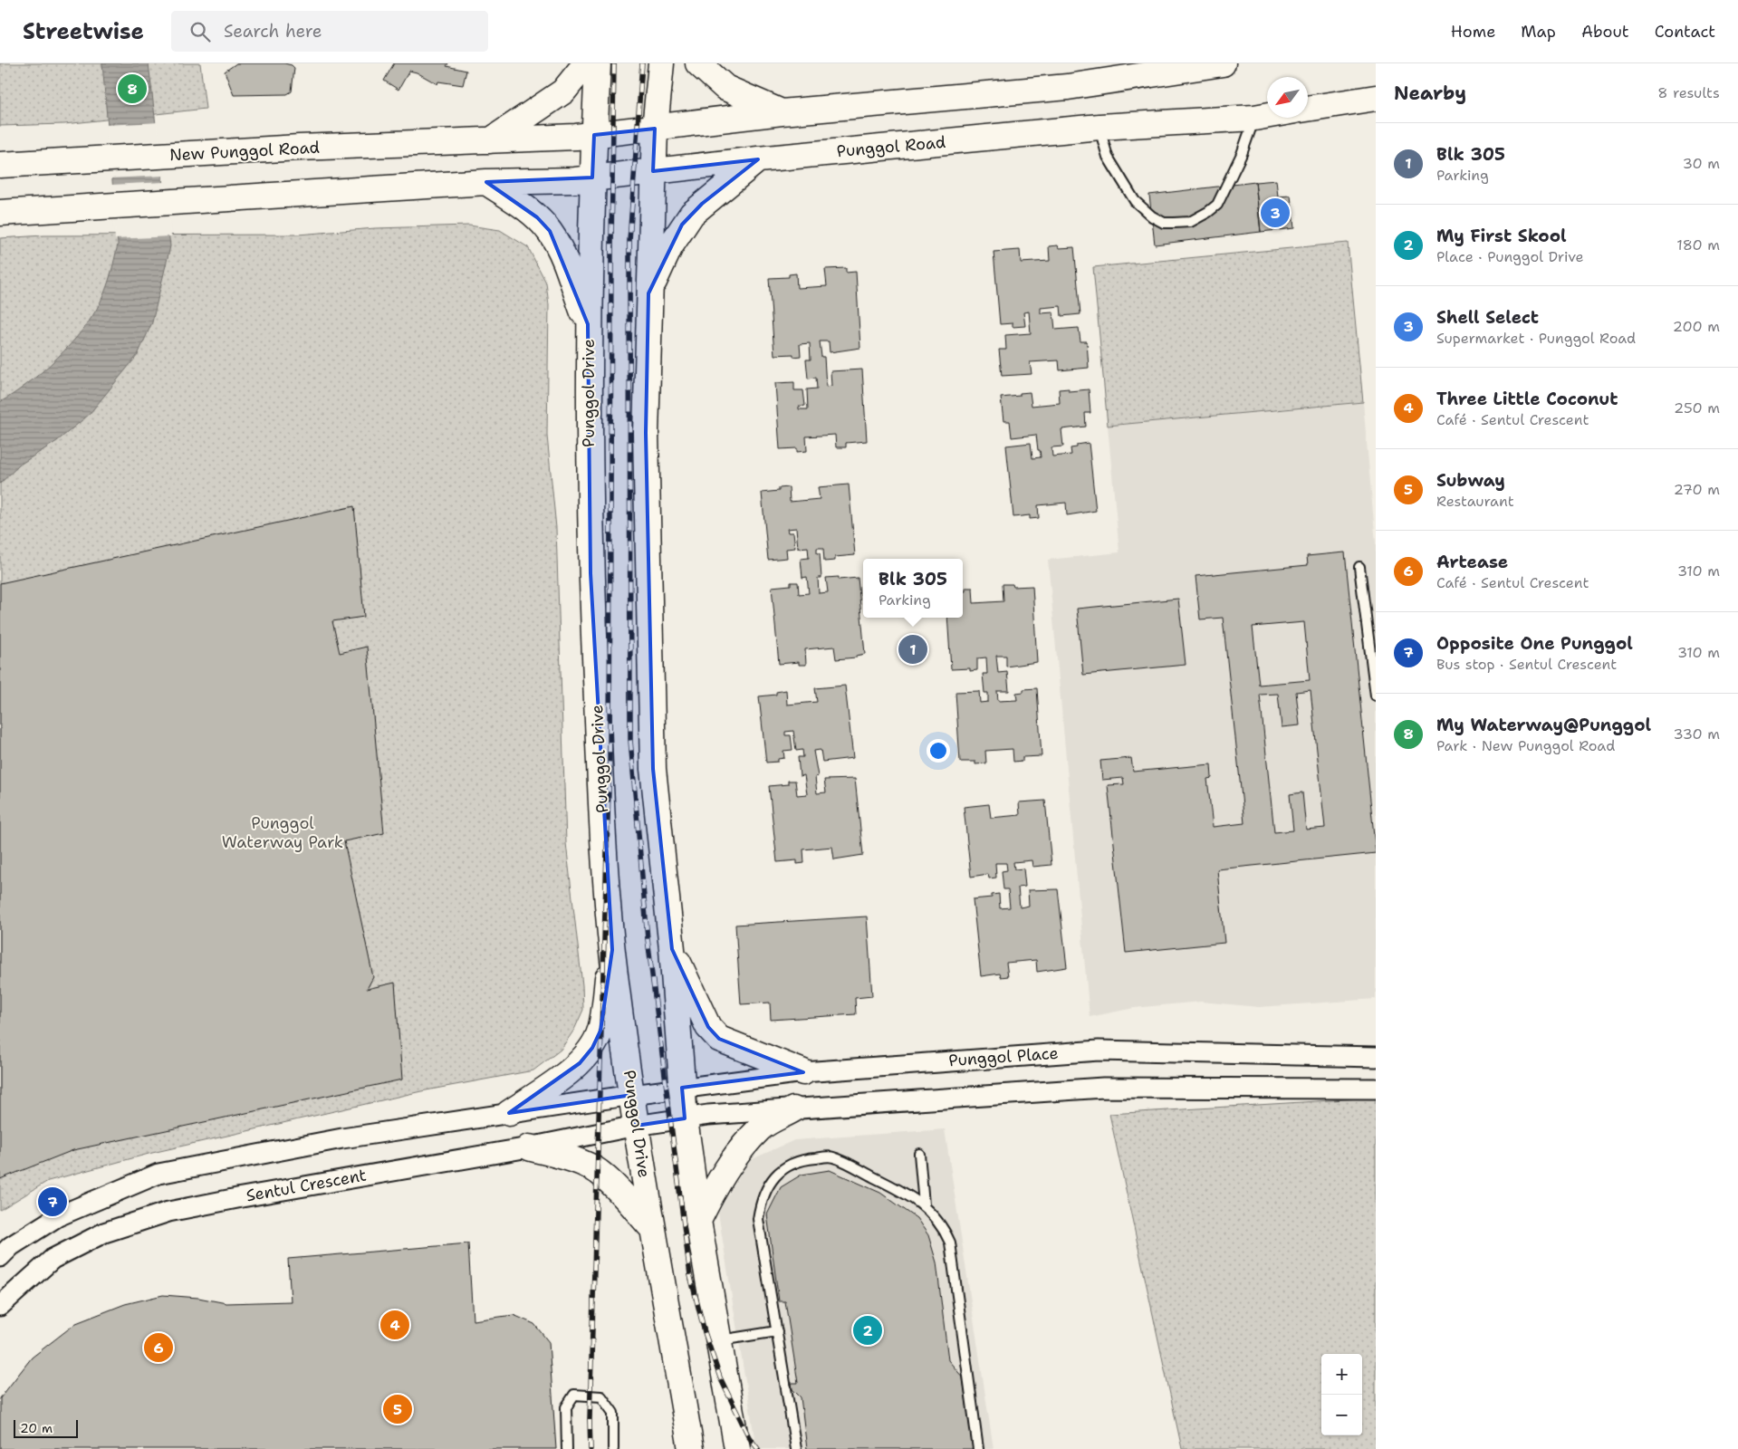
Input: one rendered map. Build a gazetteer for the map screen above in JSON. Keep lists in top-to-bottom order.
{
  "streets": {
    "street": [
      "Punggol Road",
      "New Punggol Road",
      "Punggol Drive",
      "Punggol Place",
      "Sentul Crescent"
    ]
  },
  "crossings": [
    ["Punggol Road", "Punggol Drive"],
    ["Punggol Drive", "Punggol Place"],
    ["Punggol Drive", "Sentul Crescent"]
  ],
  "parks": ["Punggol Waterway Park"],
  "scale_bar": "20 m",
  "north": "bottom left",
  "page": {
    "header": "Streetwise",
    "search": "Search here",
    "nav": [
      "Home",
      "Map",
      "About",
      "Contact"
    ],
    "heading": ["Nearby", "8 results"],
    "pins": [
      "8",
      "3",
      "1",
      "7",
      "4",
      "2",
      "6",
      "5"
    ],
    "list": [
      {
        "mark": "1",
        "name": "Blk 305",
        "note": "Parking",
        "value": "30 m"
      },
      {
        "mark": "2",
        "name": "My First Skool",
        "note": "Place · Punggol Drive",
        "value": "180 m"
      },
      {
        "mark": "3",
        "name": "Shell Select",
        "note": "Supermarket · Punggol Road",
        "value": "200 m"
      },
      {
        "mark": "4",
        "name": "Three Little Coconut",
        "note": "Café · Sentul Crescent",
        "value": "250 m"
      },
      {
        "mark": "5",
        "name": "Subway",
        "note": "Restaurant",
        "value": "270 m"
      },
      {
        "mark": "6",
        "name": "Artease",
        "note": "Café · Sentul Crescent",
        "value": "310 m"
      },
      {
        "mark": "7",
        "name": "Opposite One Punggol",
        "note": "Bus stop · Sentul Crescent",
        "value": "310 m"
      },
      {
        "mark": "8",
        "name": "My Waterway@Punggol",
        "note": "Park · New Punggol Road",
        "value": "330 m"
      }
    ],
    "popup": ["Blk 305", "Parking"],
    "map_buttons": ["+", "−"],
    "scale": "20 m"
  }
}
